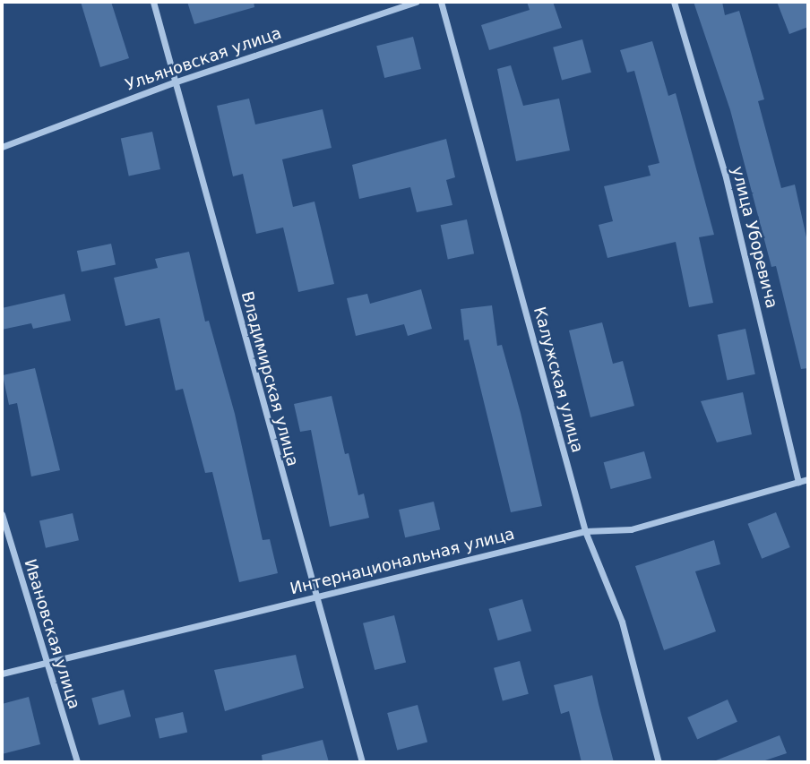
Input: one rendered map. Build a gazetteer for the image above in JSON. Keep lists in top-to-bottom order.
{
  "streets": {
    "street": [
      "Ульяновская улица",
      "улица Уборевича",
      "Владимирская улица",
      "Калужская улица",
      "Интернациональная улица",
      "Ивановская улица"
    ]
  },
  "crossings": [
    ["Ульяновская улица", "Владимирская улица"],
    ["улица Уборевича", "Интернациональная улица"],
    ["Владимирская улица", "Интернациональная улица"],
    ["Калужская улица", "Интернациональная улица"],
    ["Интернациональная улица", "Ивановская улица"]
  ]
}
